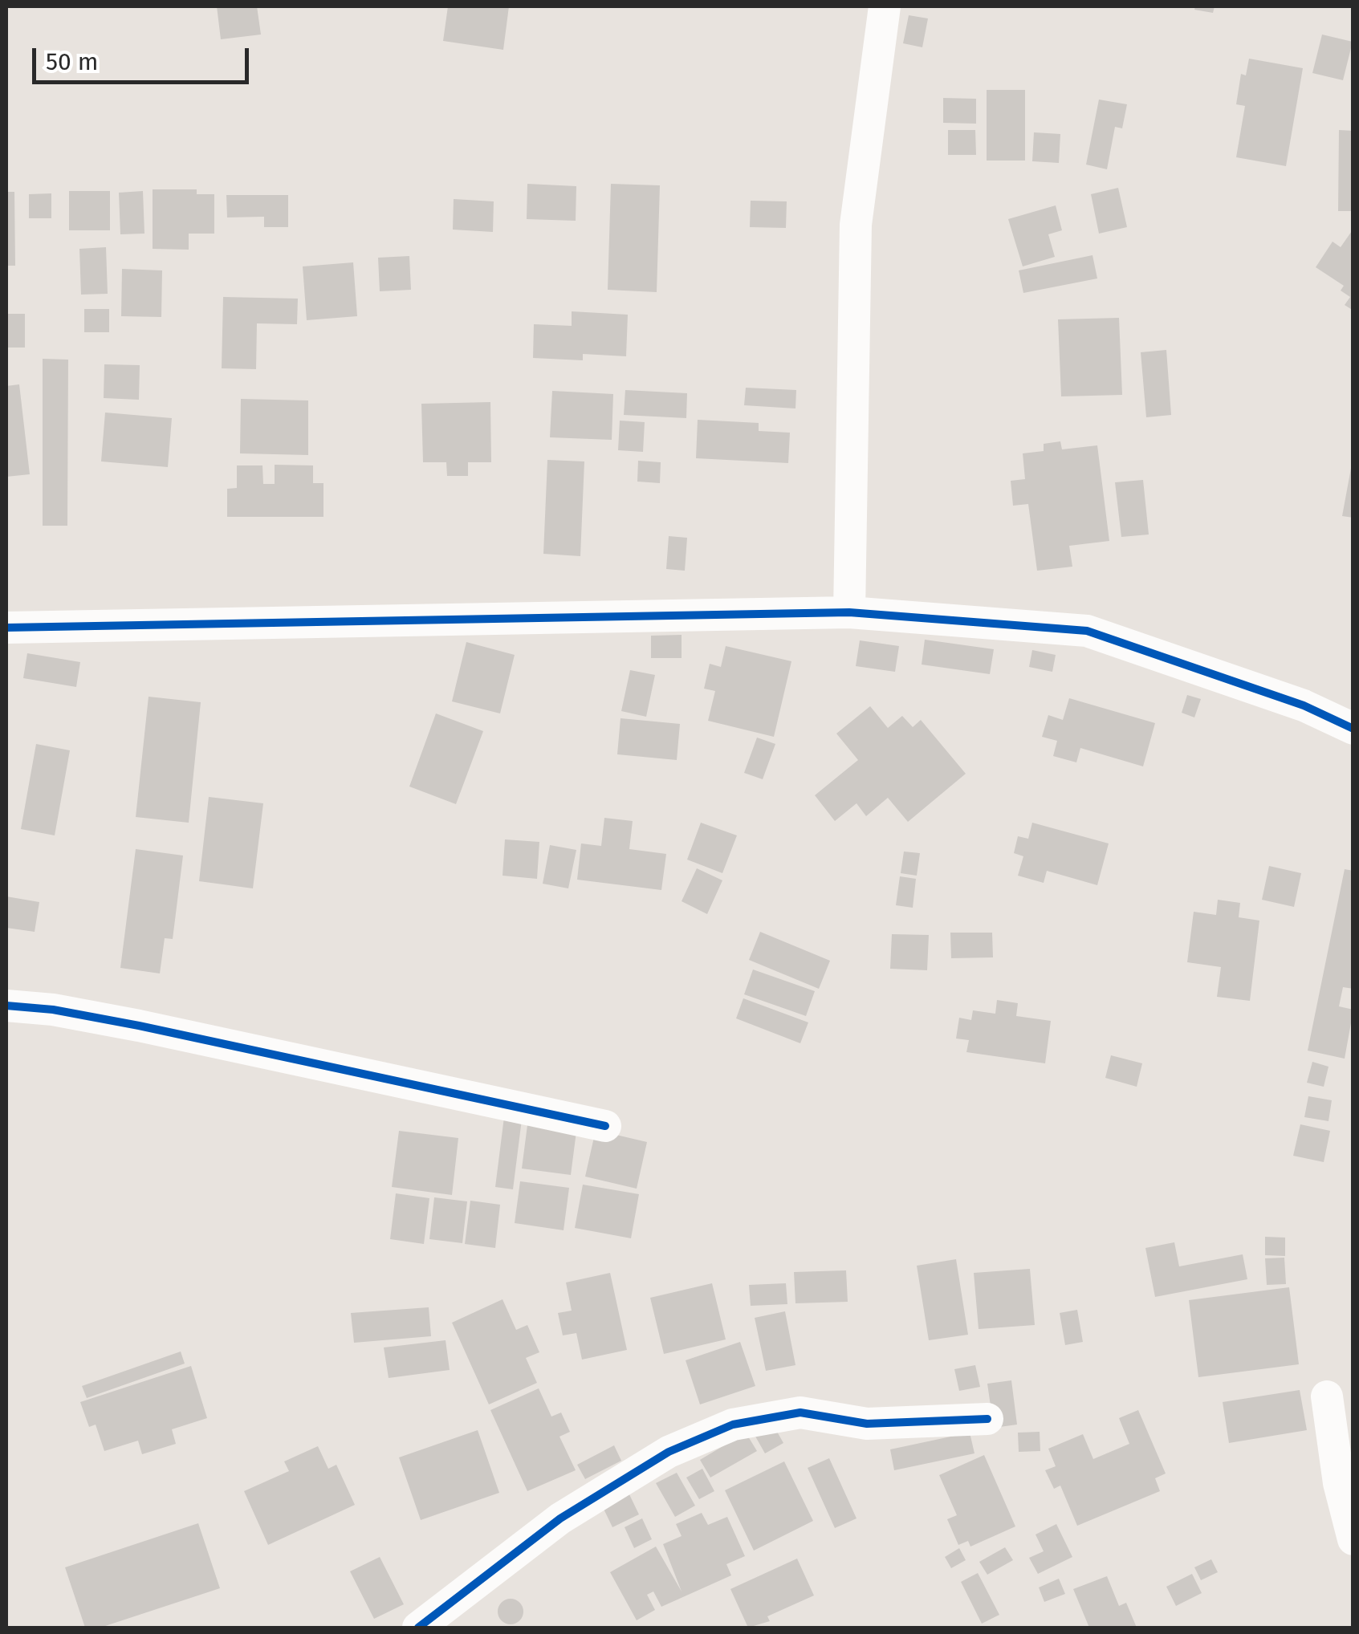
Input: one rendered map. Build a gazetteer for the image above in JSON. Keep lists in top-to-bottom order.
{
  "scale_bar": "50 m"
}
